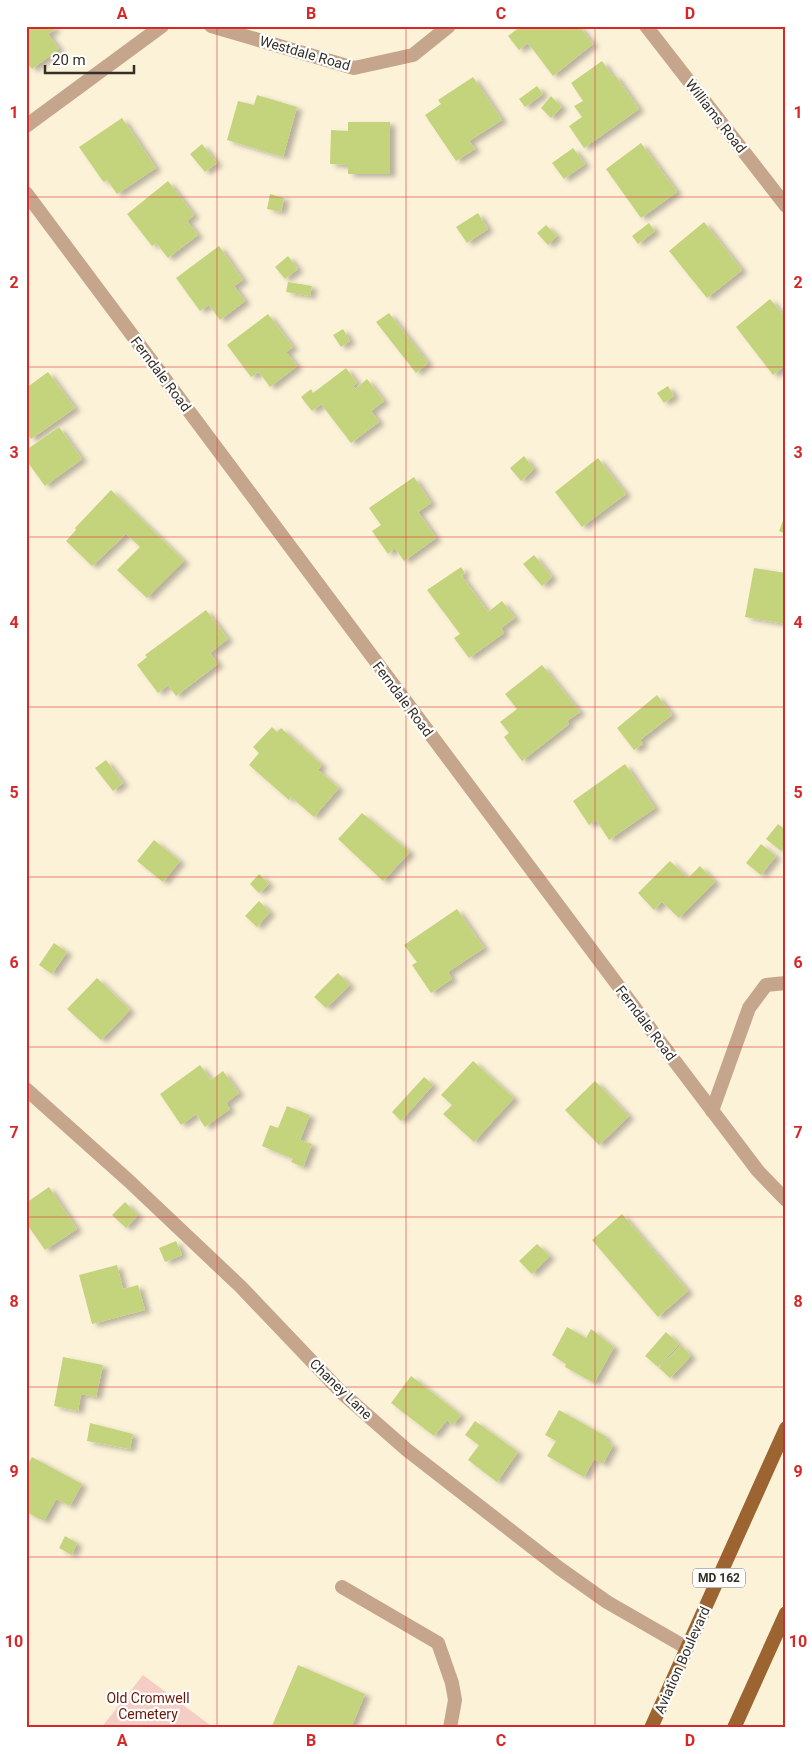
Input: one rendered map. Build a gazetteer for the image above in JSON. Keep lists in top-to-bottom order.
{
  "streets": {
    "main road": ["MD 162", "Aviation Boulevard"],
    "street": [
      "Westdale Road",
      "Williams Road",
      "Ferndale Road",
      "Chaney Lane"
    ]
  },
  "crossings": [
    ["Chaney Lane", "Aviation Boulevard"]
  ],
  "parks": ["Old Cromwell Cemetery"],
  "scale_bar": "20 m",
  "grid": {
    "columns": [
      "A",
      "B",
      "C",
      "D"
    ],
    "rows": [
      "1",
      "2",
      "3",
      "4",
      "5",
      "6",
      "7",
      "8",
      "9",
      "10"
    ]
  }
}
